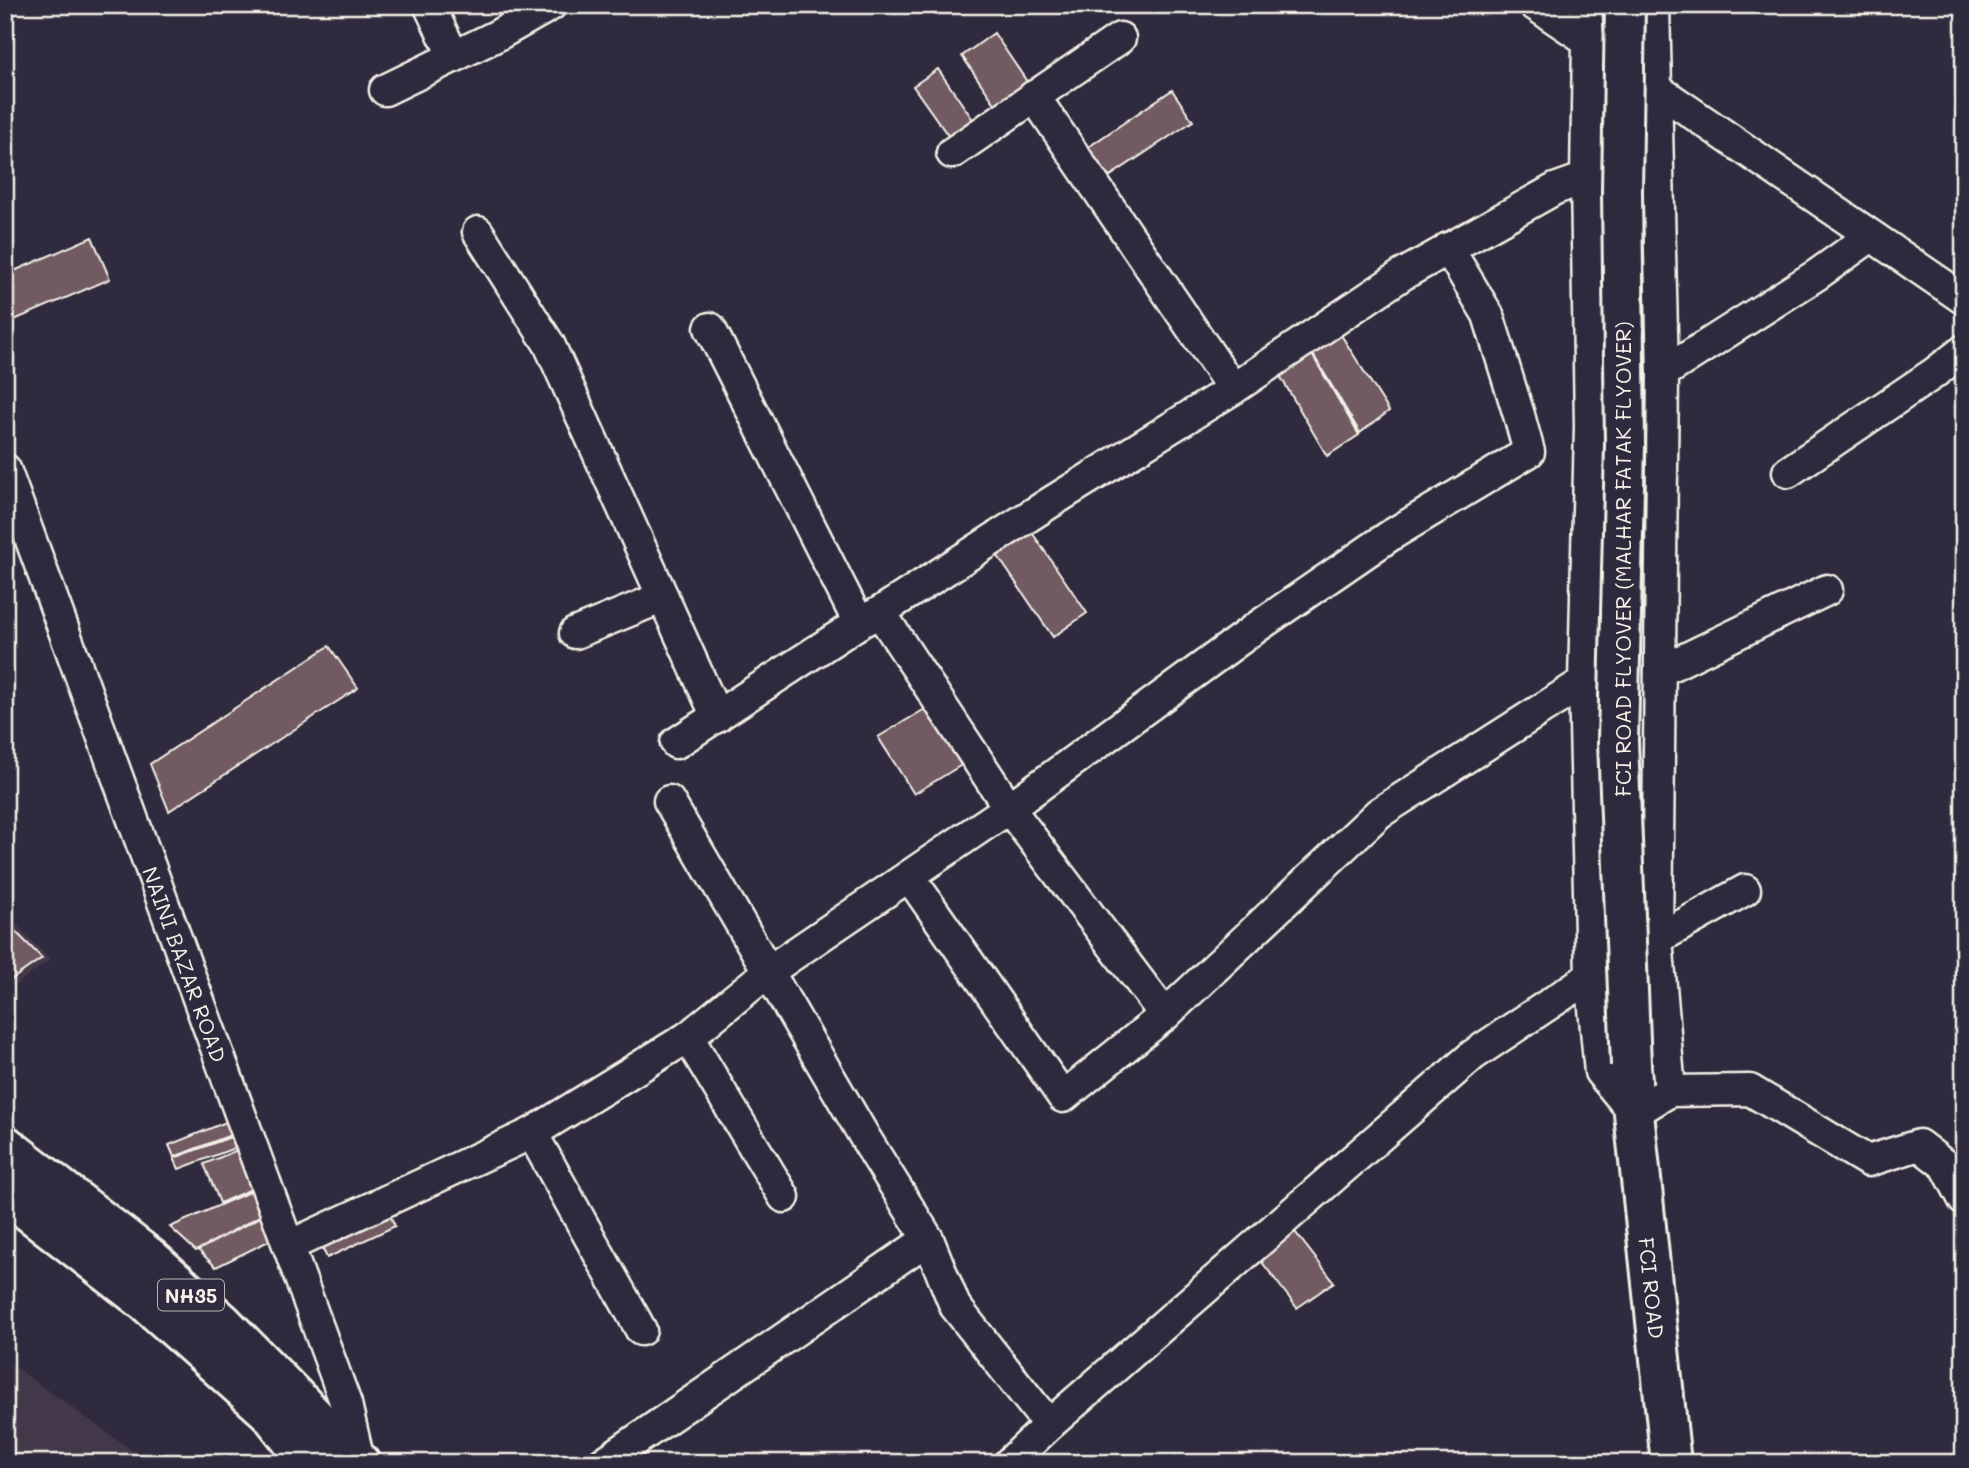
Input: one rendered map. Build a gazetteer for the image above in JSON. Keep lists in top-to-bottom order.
{
  "streets": {
    "main road": ["FCI ROAD FLYOVER (MALHAR FATAK FLYOVER)", "FCI ROAD", "NH35"],
    "street": ["NAINI BAZAR ROAD"]
  },
  "crossings": [
    ["FCI ROAD FLYOVER (MALHAR FATAK FLYOVER)", "FCI ROAD"],
    ["NAINI BAZAR ROAD", "NH35"]
  ]
}
